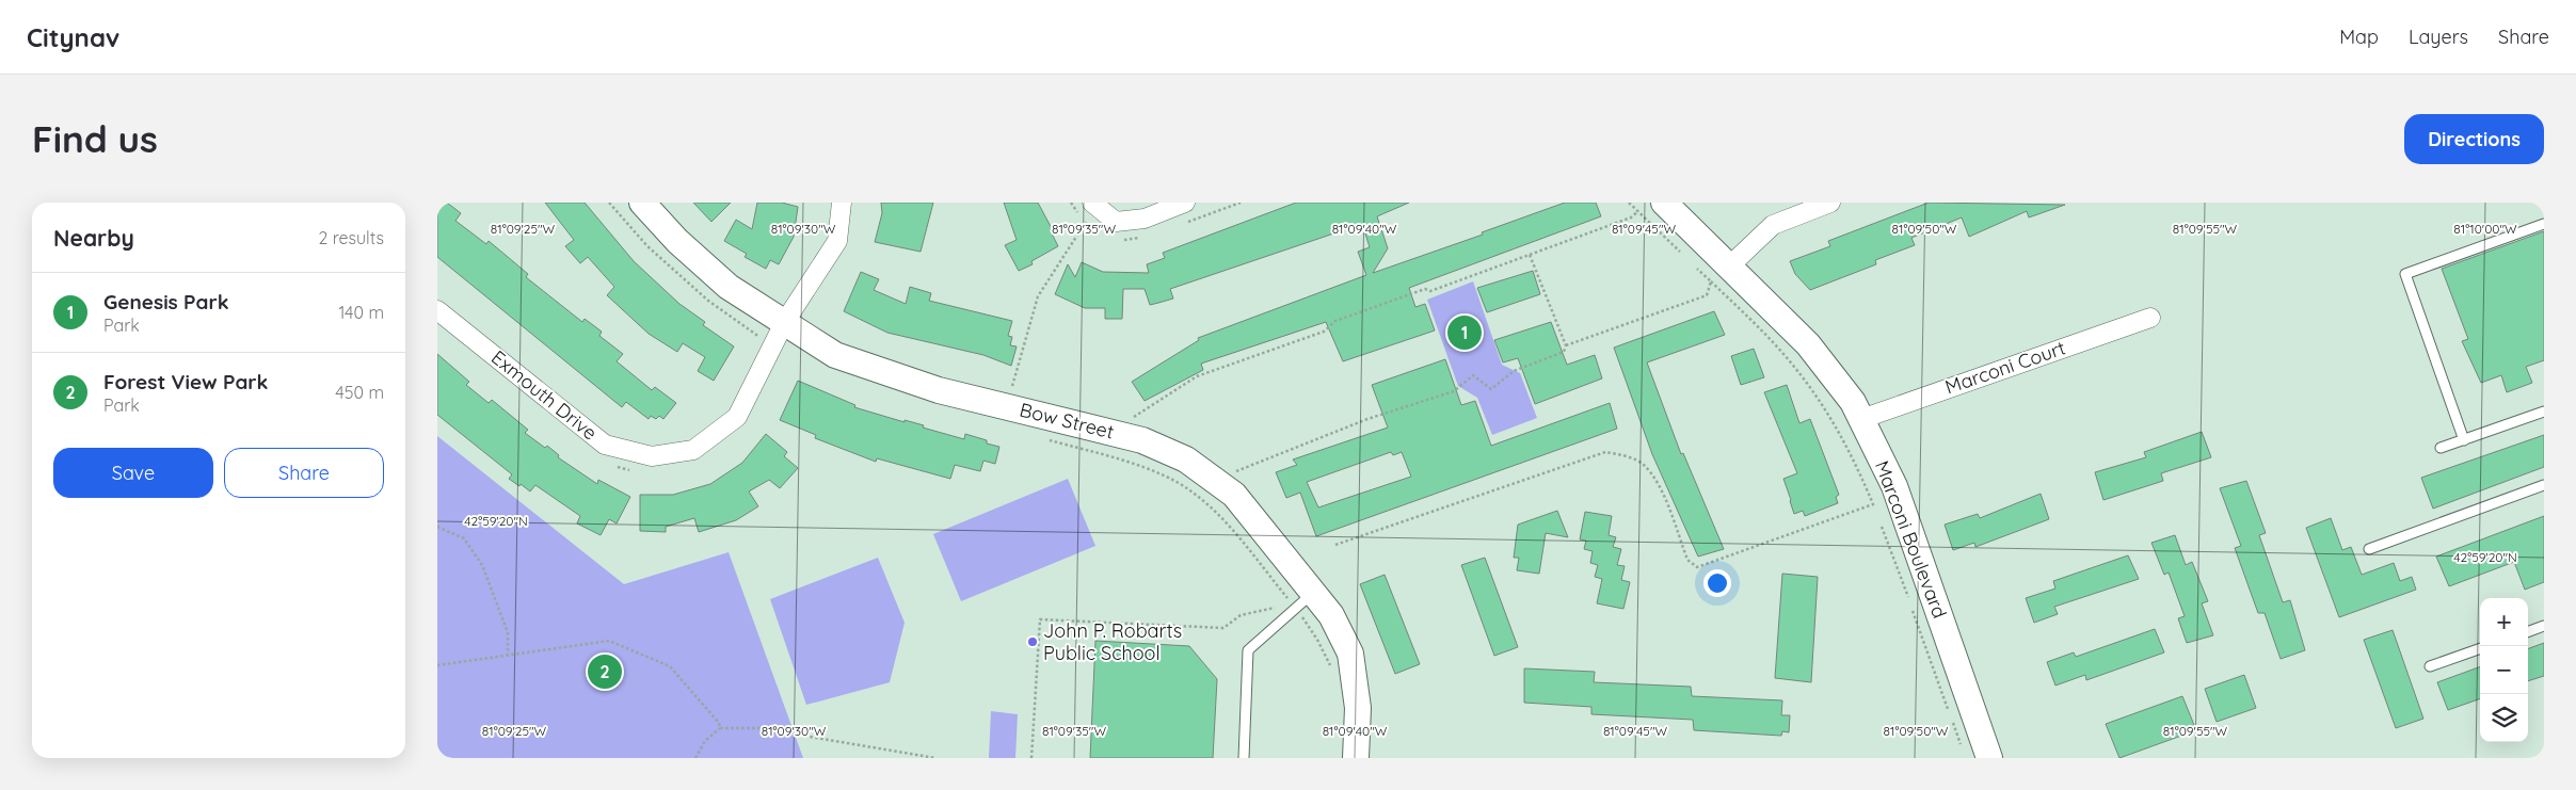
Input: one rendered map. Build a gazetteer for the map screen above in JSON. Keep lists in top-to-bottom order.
{
  "streets": {
    "street": [
      "Marconi Court",
      "Exmouth Drive",
      "Bow Street",
      "Marconi Boulevard"
    ]
  },
  "crossings": [
    ["Marconi Court", "Marconi Boulevard"],
    ["Exmouth Drive", "Bow Street"]
  ],
  "places": ["John P. Robarts Public School"],
  "page": {
    "header": "Citynav",
    "nav": ["Map", "Layers", "Share"],
    "buttons": [
      "Directions",
      ["Save", "Share"]
    ],
    "title": "Find us",
    "heading": ["Nearby", "2 results"],
    "list": [
      {
        "mark": "1",
        "name": "Genesis Park",
        "note": "Park",
        "value": "140 m"
      },
      {
        "mark": "2",
        "name": "Forest View Park",
        "note": "Park",
        "value": "450 m"
      }
    ],
    "pins": ["1", "2"],
    "map_buttons": ["+", "−"]
  },
  "coordinates": [
    "81°09'25\"W",
    "81°09'30\"W",
    "81°09'35\"W",
    "81°09'40\"W",
    "81°09'45\"W",
    "81°09'50\"W",
    "81°09'55\"W",
    "81°10'00\"W",
    "42°59'20\"N"
  ]
}
